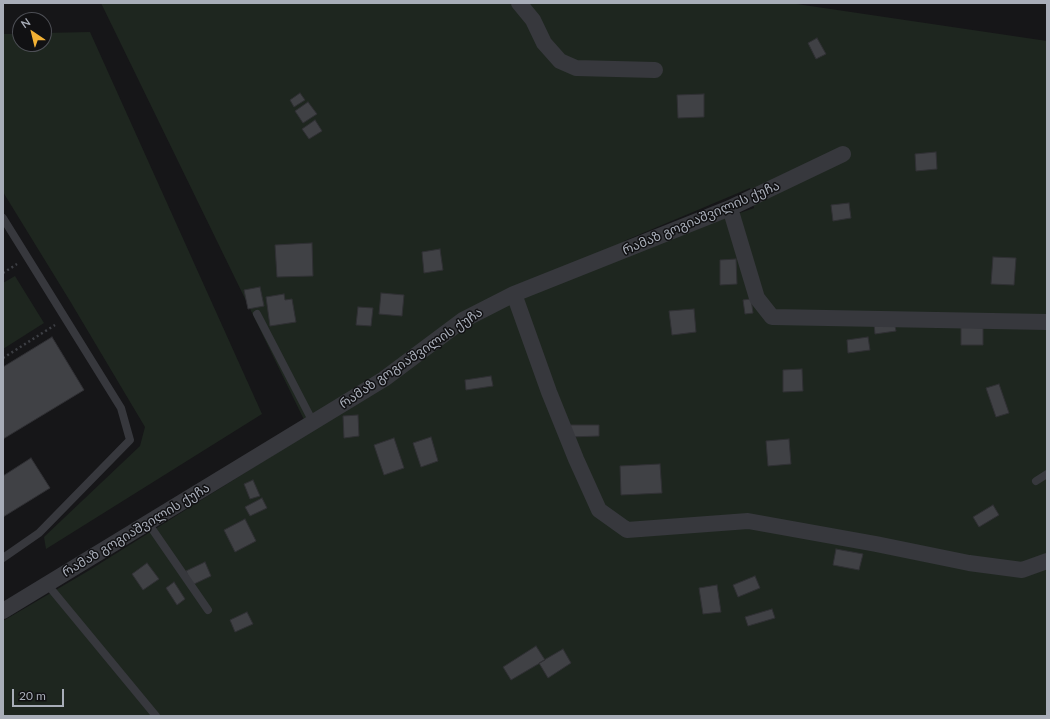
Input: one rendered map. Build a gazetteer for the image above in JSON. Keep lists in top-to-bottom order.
{
  "streets": {
    "street": ["რამაზ გოგიაშვილის ქუჩა"]
  },
  "scale_bar": "20 m",
  "north": "top left"
}
